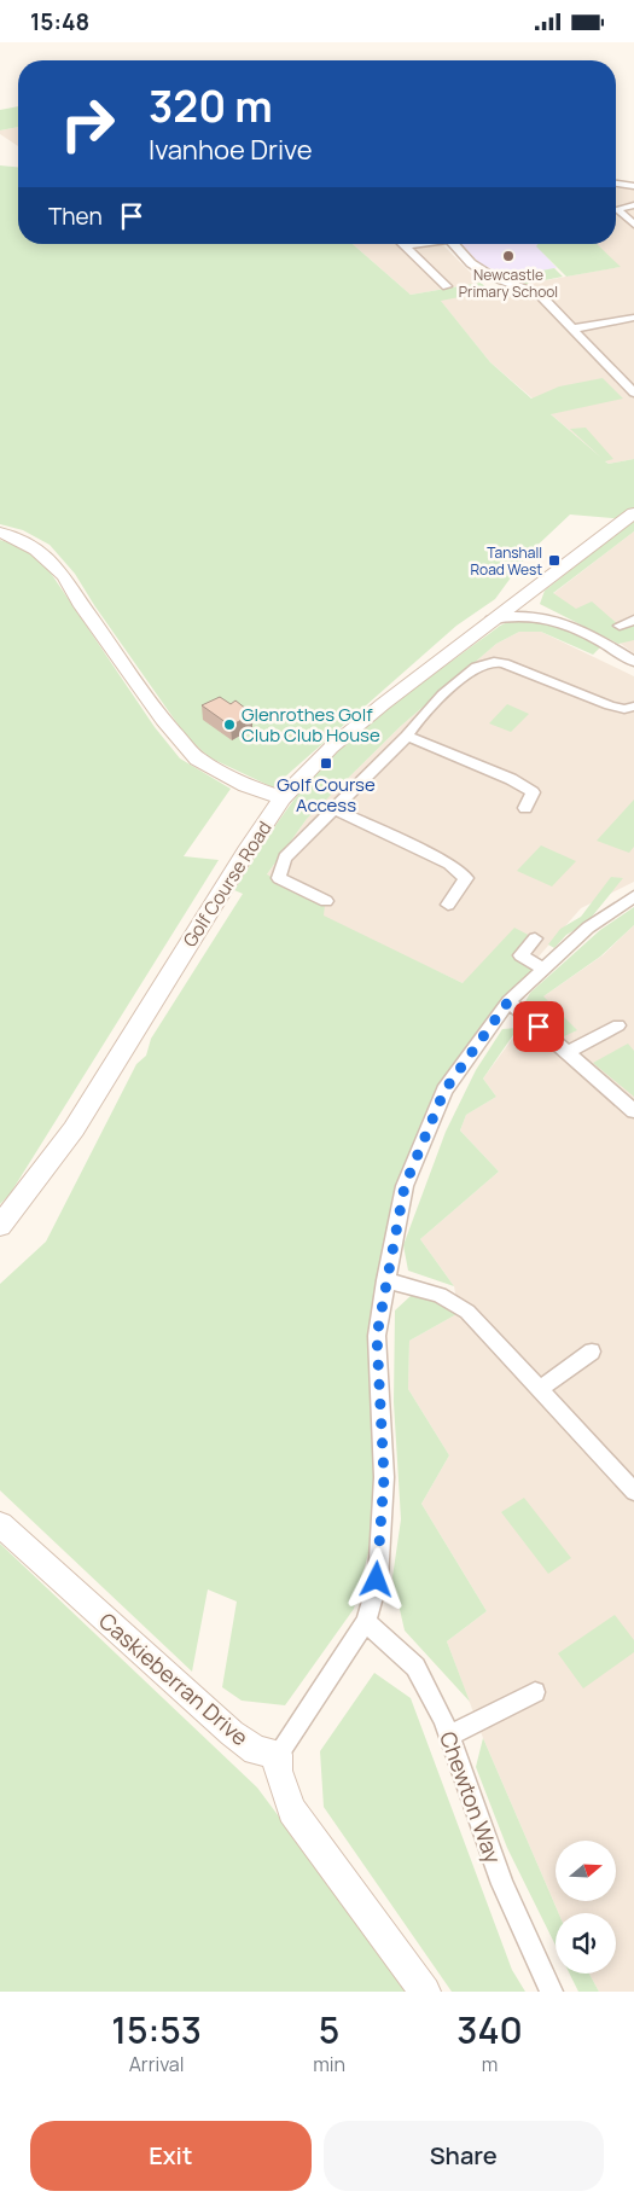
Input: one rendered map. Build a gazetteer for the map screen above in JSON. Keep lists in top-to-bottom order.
{
  "streets": {
    "street": ["Golf Course Road", "Caskieberran Drive", "Chewton Way"]
  },
  "places": {
    "other": ["Newcastle Primary School", "Glenrothes Golf Club Club House"],
    "transit": ["Tanshall Road West", "Golf Course Access"]
  },
  "north": "right",
  "page": {
    "status": "15:48",
    "turn": ["320 m", "Ivanhoe Drive"],
    "then": "Then",
    "eta": [
      "15:53",
      "Arrival",
      "5",
      "min",
      "340",
      "m"
    ],
    "buttons": ["Exit", "Share"]
  }
}
